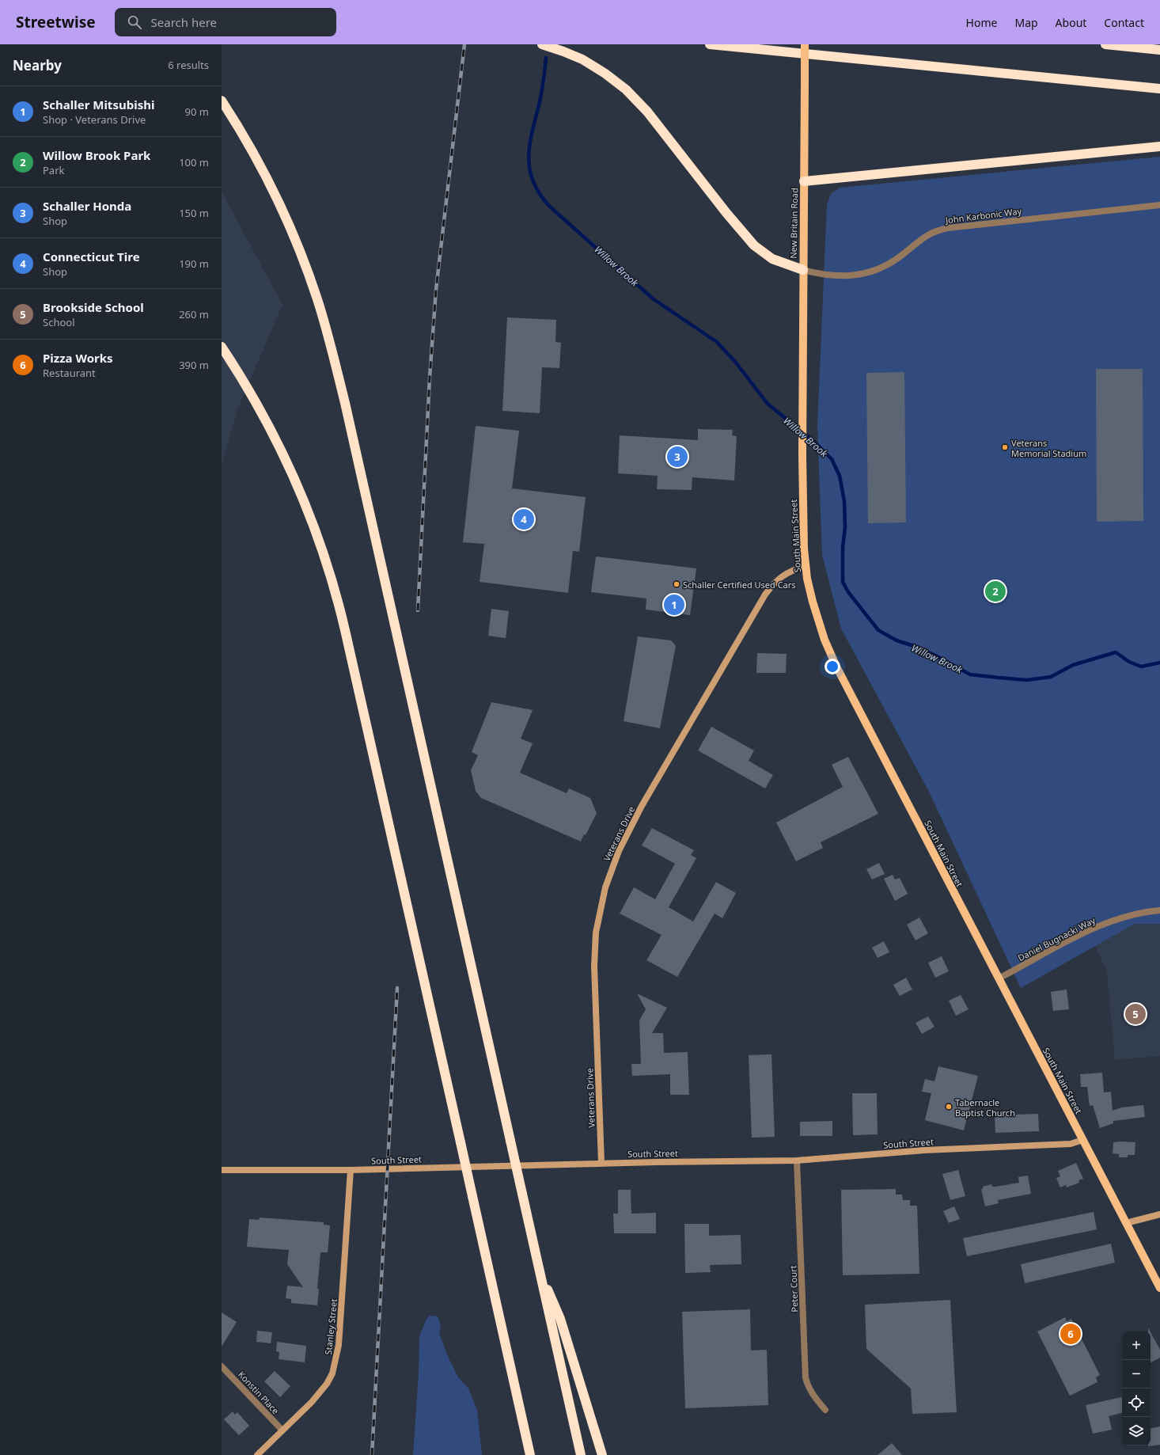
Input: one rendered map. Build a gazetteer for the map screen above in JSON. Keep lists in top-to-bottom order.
{
  "streets": {
    "main road": [
      "New Britain Road",
      "South Main Street",
      "Veterans Drive",
      "South Street",
      "Stanley Street"
    ],
    "street": [
      "John Karbonic Way",
      "Daniel Bugnacki Way",
      "Peter Court",
      "Konstin Place"
    ]
  },
  "crossings": [
    ["John Karbonic Way", "New Britain Road"],
    ["New Britain Road", "South Main Street"],
    ["South Main Street", "Veterans Drive"],
    ["South Main Street", "Daniel Bugnacki Way"],
    ["South Main Street", "South Street"],
    ["Veterans Drive", "South Street"],
    ["South Street", "Peter Court"],
    ["South Street", "Stanley Street"],
    ["Stanley Street", "Konstin Place"]
  ],
  "water": ["Willow Brook"],
  "places": ["Veterans Memorial Stadium", "Schaller Certified Used Cars", "Tabernacle Baptist Church"],
  "page": {
    "header": "Streetwise",
    "search": "Search here",
    "nav": [
      "Home",
      "Map",
      "About",
      "Contact"
    ],
    "heading": ["Nearby", "6 results"],
    "list": [
      {
        "mark": "1",
        "name": "Schaller Mitsubishi",
        "note": "Shop · Veterans Drive",
        "value": "90 m"
      },
      {
        "mark": "2",
        "name": "Willow Brook Park",
        "note": "Park",
        "value": "100 m"
      },
      {
        "mark": "3",
        "name": "Schaller Honda",
        "note": "Shop",
        "value": "150 m"
      },
      {
        "mark": "4",
        "name": "Connecticut Tire",
        "note": "Shop",
        "value": "190 m"
      },
      {
        "mark": "5",
        "name": "Brookside School",
        "note": "School",
        "value": "260 m"
      },
      {
        "mark": "6",
        "name": "Pizza Works",
        "note": "Restaurant",
        "value": "390 m"
      }
    ],
    "pins": [
      "3",
      "4",
      "2",
      "1",
      "5",
      "6"
    ],
    "map_buttons": ["+", "−"]
  }
}
